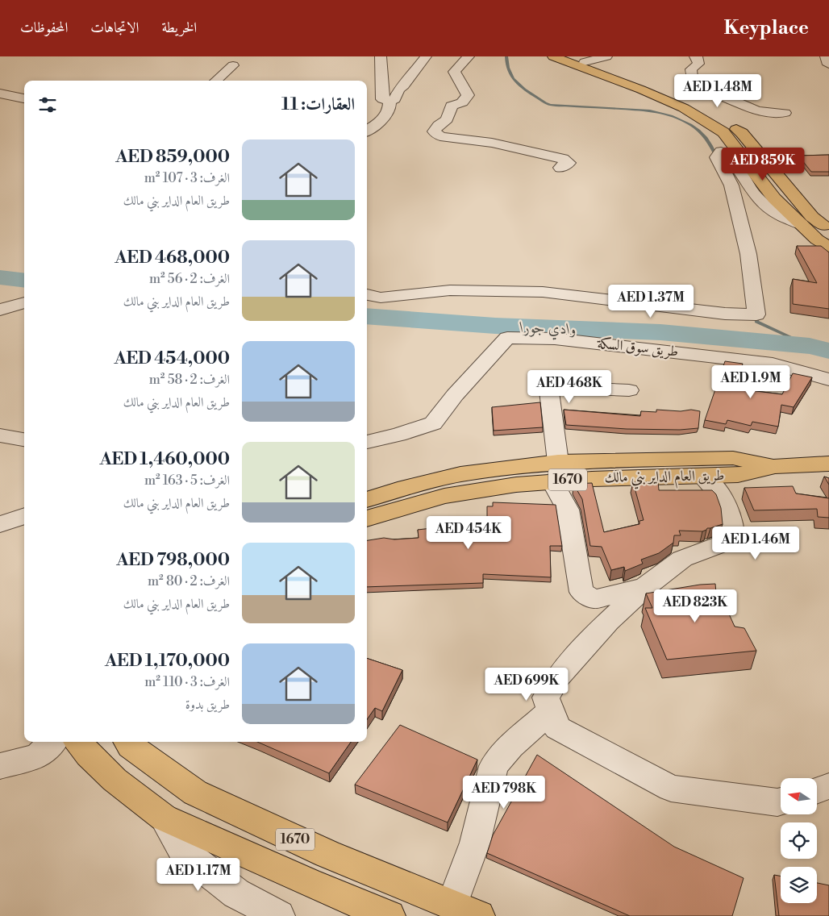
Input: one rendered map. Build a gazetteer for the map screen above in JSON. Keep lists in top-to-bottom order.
{
  "streets": {
    "highway": ["طريق العام الداير بني مالك", "1670"],
    "street": ["طريق سوق السكة"]
  },
  "water": ["وادي جورا"],
  "north": "left",
  "page": {
    "header": "Keyplace",
    "nav": ["الخريطة", "الاتجاهات", "المحفوظات"],
    "price": [
      "AED 1.48M",
      "AED 859K",
      "AED 1.37M",
      "AED 1.9M",
      "AED 468K",
      "AED 454K",
      "AED 1.46M",
      "AED 823K",
      "AED 699K",
      "AED 798K",
      "AED 1.17M"
    ],
    "heading": "العقارات: 11",
    "list": [
      {
        "name": "AED 859,000",
        "note": "الغرف: 3 · 107 m² · طريق العام الداير بني مالك"
      },
      {
        "name": "AED 468,000",
        "note": "الغرف: 2 · 56 m² · طريق العام الداير بني مالك"
      },
      {
        "name": "AED 454,000",
        "note": "الغرف: 2 · 58 m² · طريق العام الداير بني مالك"
      },
      {
        "name": "AED 1,460,000",
        "note": "الغرف: 5 · 163 m² · طريق العام الداير بني مالك"
      },
      {
        "name": "AED 798,000",
        "note": "الغرف: 2 · 80 m² · طريق العام الداير بني مالك"
      },
      {
        "name": "AED 1,170,000",
        "note": "الغرف: 3 · 110 m² · طريق بدوة"
      }
    ]
  }
}
